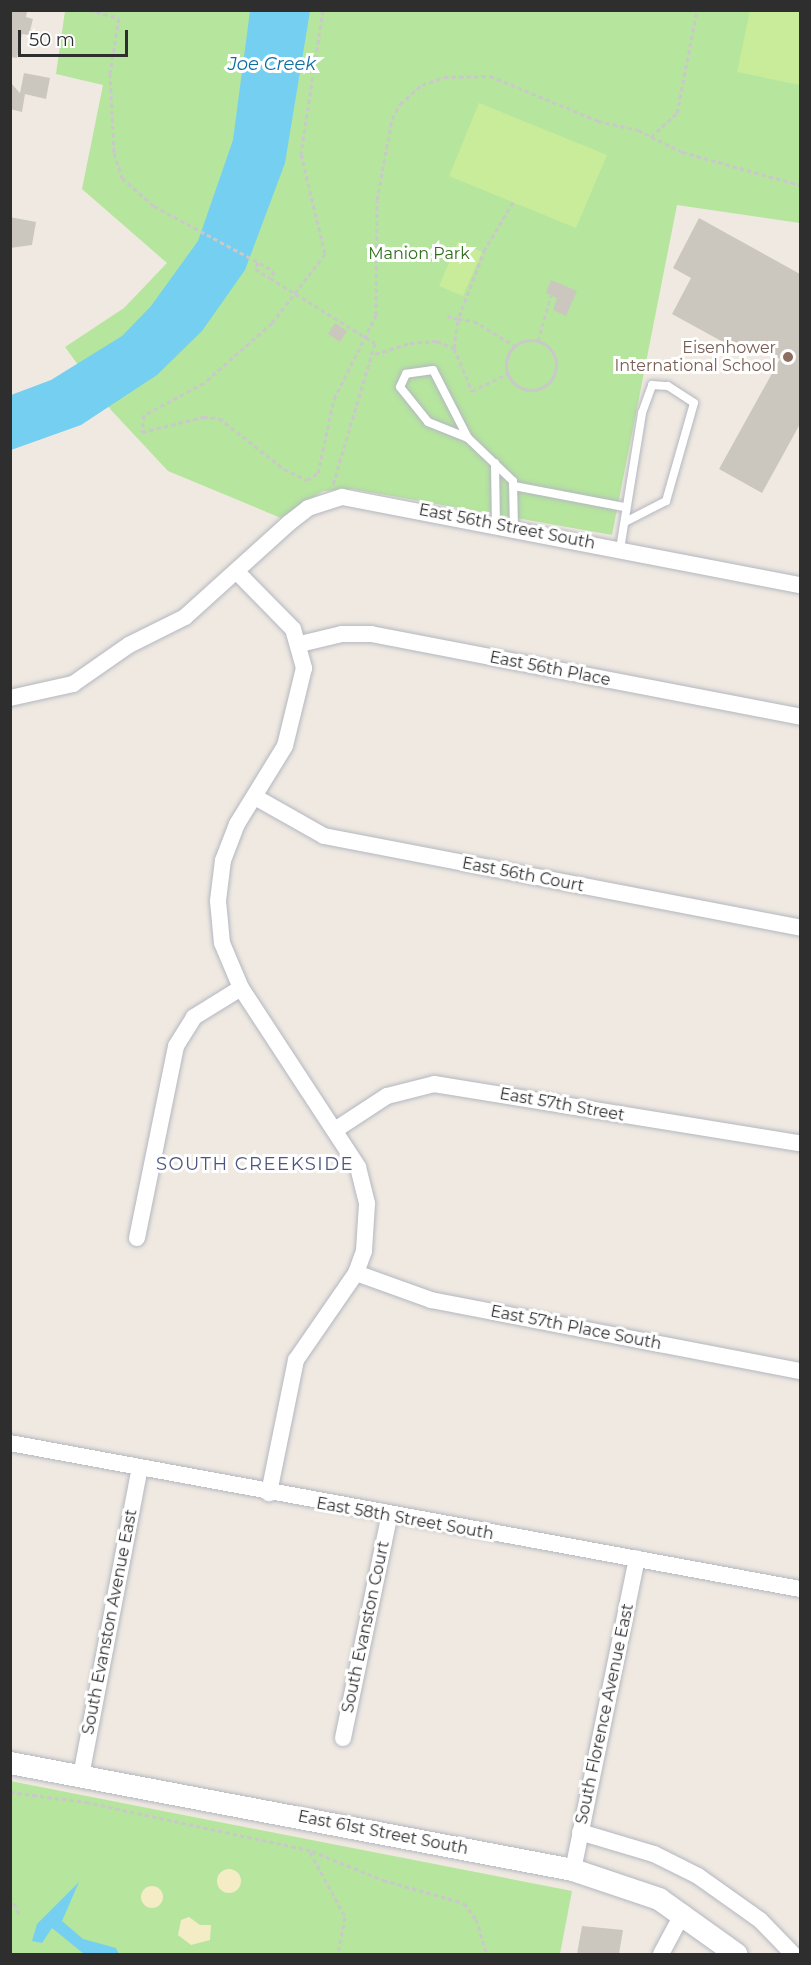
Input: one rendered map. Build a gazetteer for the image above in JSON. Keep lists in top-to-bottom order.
{
  "streets": {
    "street": [
      "East 56th Street South",
      "East 56th Place",
      "East 56th Court",
      "East 57th Street",
      "East 57th Place South",
      "East 58th Street South",
      "South Evanston Avenue East",
      "South Evanston Court",
      "South Florence Avenue East",
      "East 61st Street South"
    ]
  },
  "crossings": [
    ["East 58th Street South", "South Evanston Avenue East"],
    ["East 58th Street South", "South Evanston Court"],
    ["East 58th Street South", "South Florence Avenue East"],
    ["South Evanston Avenue East", "East 61st Street South"],
    ["South Florence Avenue East", "East 61st Street South"]
  ],
  "districts": ["SOUTH CREEKSIDE"],
  "water": ["Joe Creek"],
  "parks": ["Manion Park"],
  "places": ["Eisenhower International School"],
  "scale_bar": "50 m"
}
